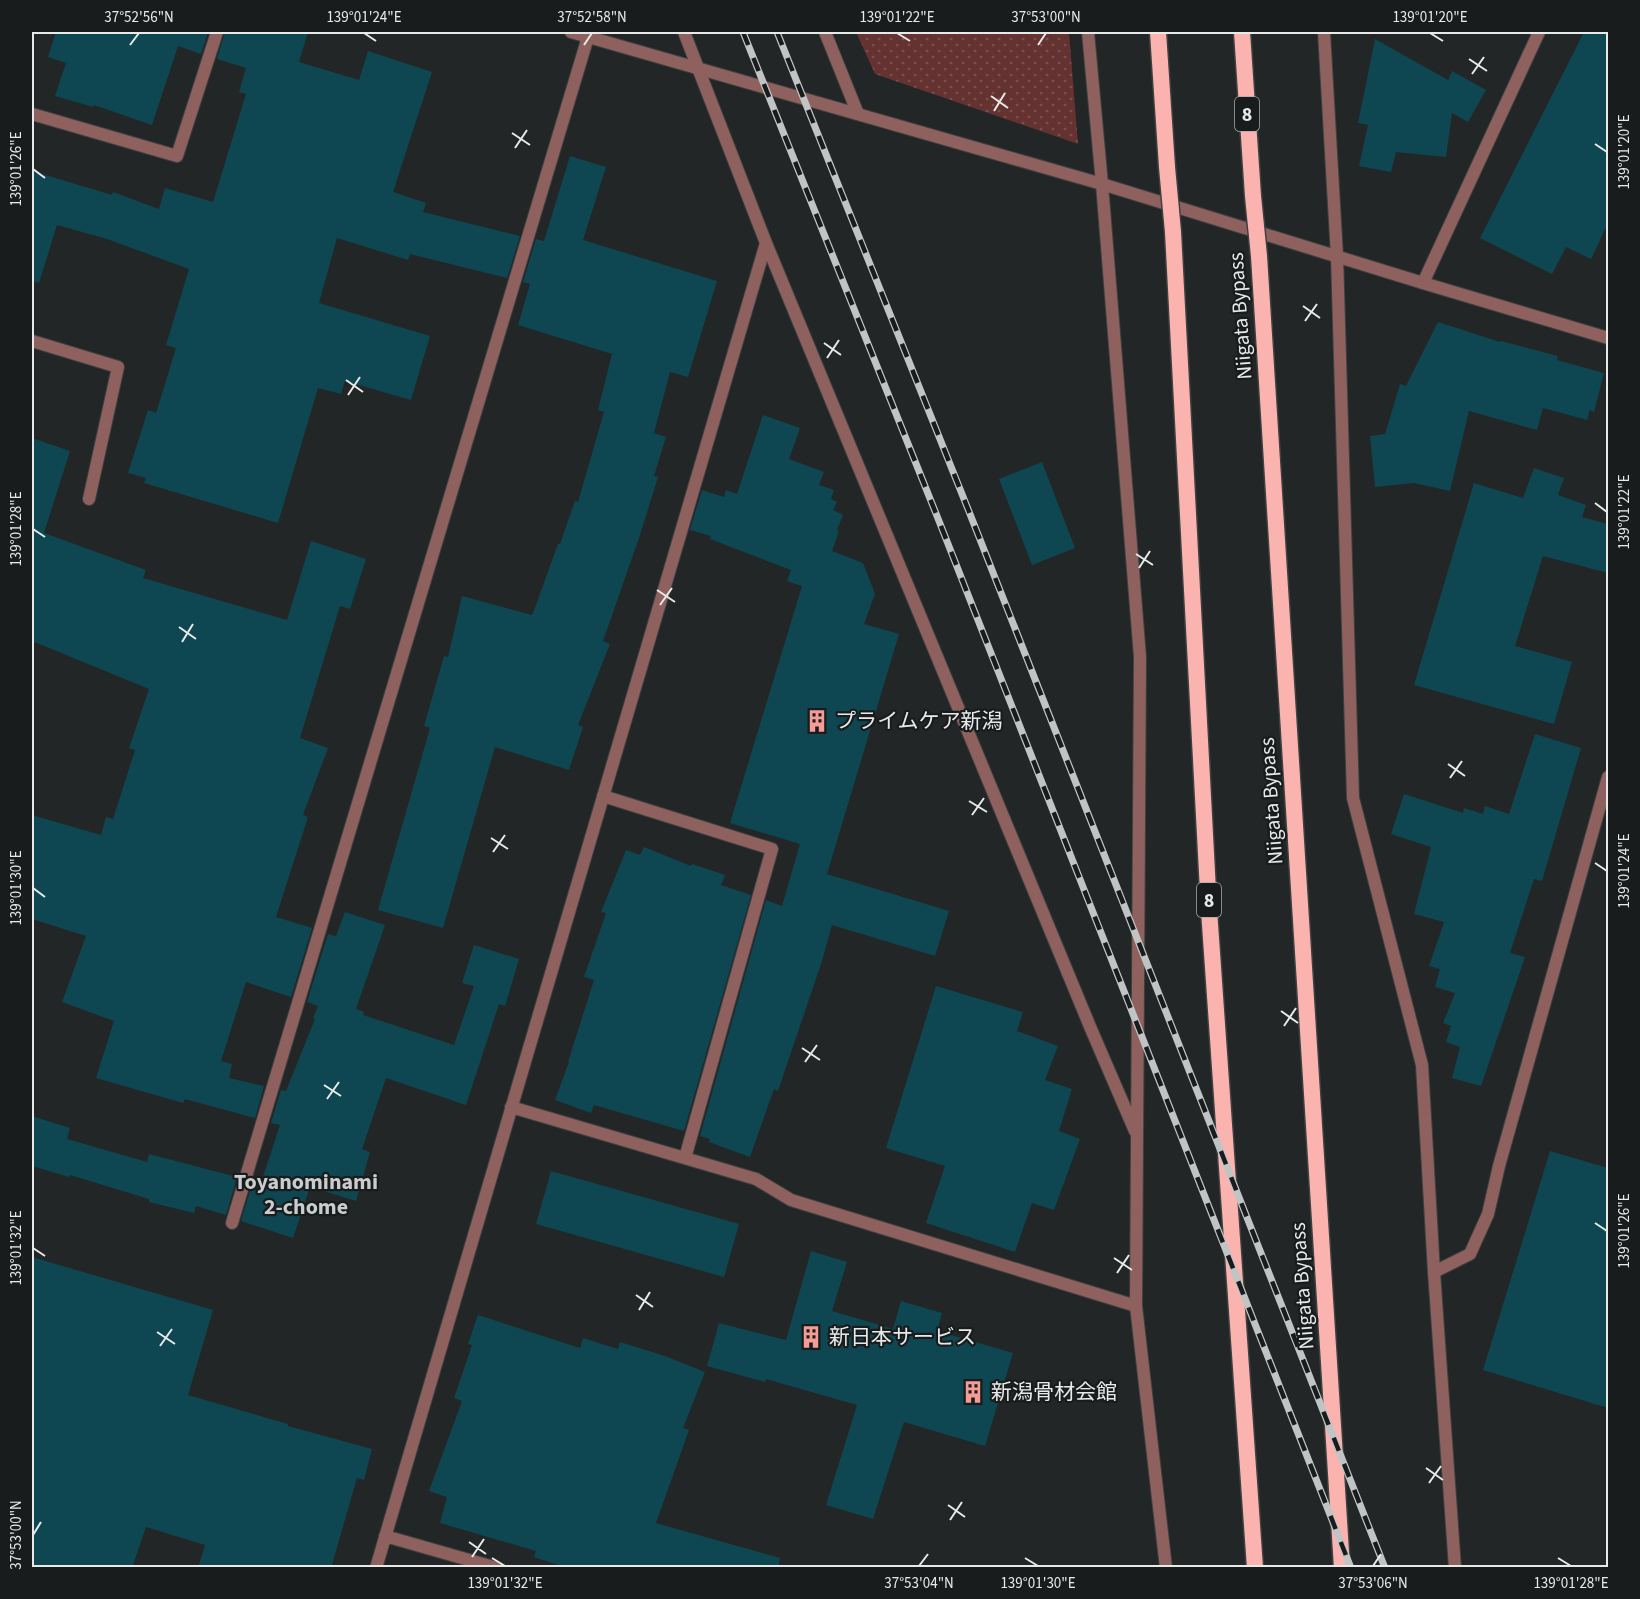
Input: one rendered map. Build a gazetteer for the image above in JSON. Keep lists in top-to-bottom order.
{
  "streets": {
    "highway": ["8", "Niigata Bypass"]
  },
  "districts": ["Toyanominami 2-chome"],
  "places": {
    "building": ["プライムケア新潟", "新日本サービス", "新潟骨材会館"]
  },
  "coordinates": [
    "37°52'56\"N",
    "139°01'24\"E",
    "37°52'58\"N",
    "139°01'22\"E",
    "37°53'00\"N",
    "139°01'20\"E",
    "139°01'26\"E",
    "139°01'28\"E",
    "139°01'30\"E",
    "139°01'32\"E",
    "37°53'04\"N",
    "37°53'06\"N"
  ]
}
